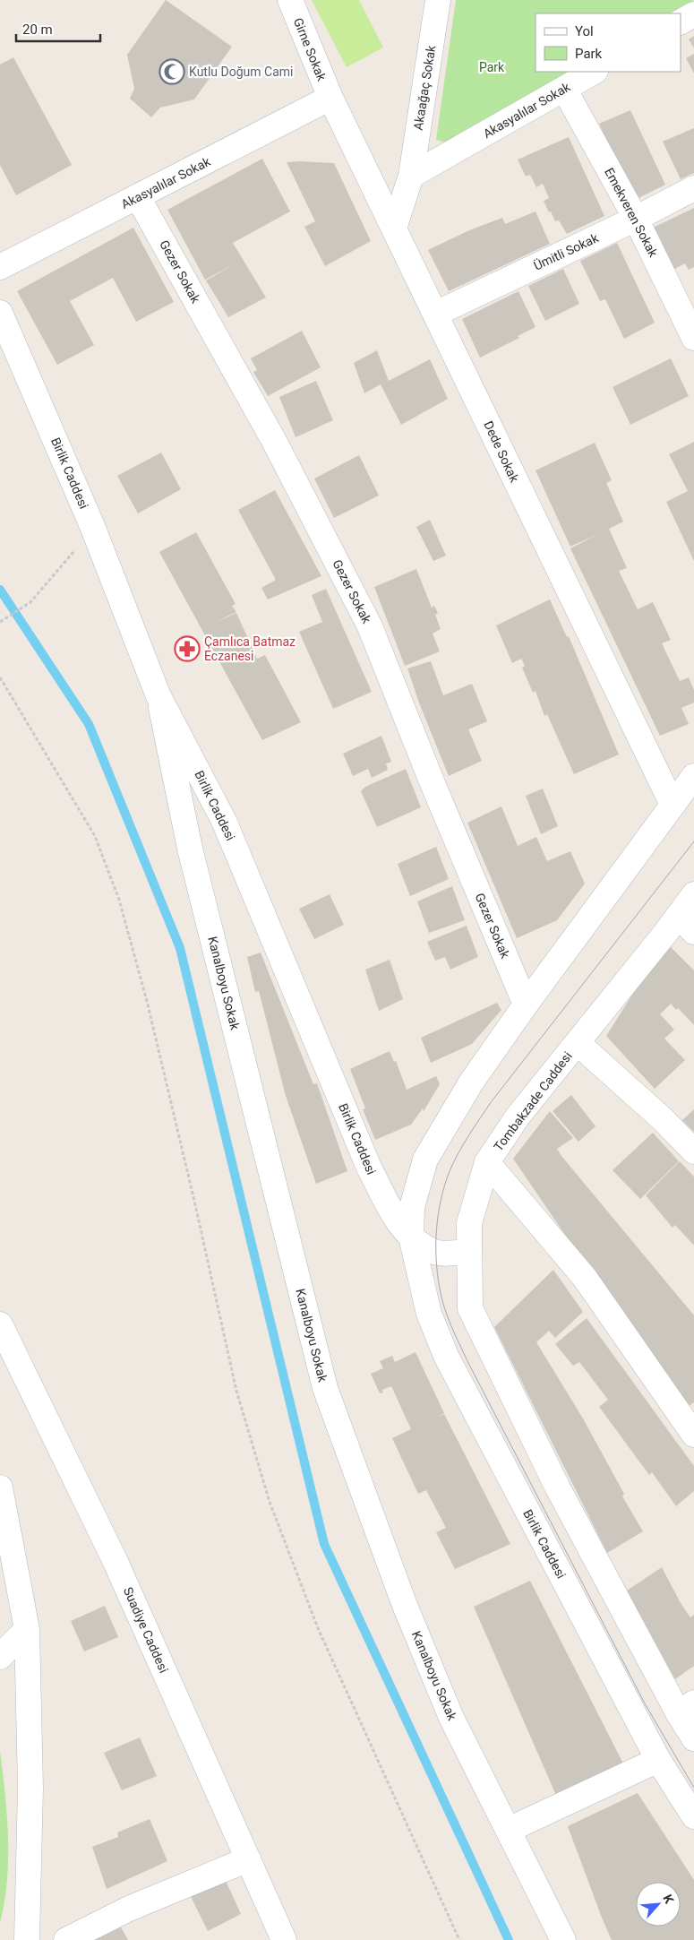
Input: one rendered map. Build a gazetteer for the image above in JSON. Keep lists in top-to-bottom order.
{
  "streets": {
    "street": [
      "Girne Sokak",
      "Akaağaç Sokak",
      "Akasyalılar Sokak",
      "Emekveren Sokak",
      "Ümitli Sokak",
      "Gezer Sokak",
      "Dede Sokak",
      "Birlik Caddesi",
      "Kanalboyu Sokak",
      "Tombakzade Caddesi",
      "Suadiye Caddesi"
    ]
  },
  "crossings": [
    ["Girne Sokak", "Akasyalılar Sokak"],
    ["Girne Sokak", "Dede Sokak"],
    ["Akaağaç Sokak", "Akasyalılar Sokak"],
    ["Akaağaç Sokak", "Dede Sokak"],
    ["Akasyalılar Sokak", "Emekveren Sokak"],
    ["Akasyalılar Sokak", "Gezer Sokak"],
    ["Akasyalılar Sokak", "Dede Sokak"],
    ["Emekveren Sokak", "Ümitli Sokak"],
    ["Ümitli Sokak", "Dede Sokak"],
    ["Birlik Caddesi", "Kanalboyu Sokak"],
    ["Birlik Caddesi", "Tombakzade Caddesi"]
  ],
  "parks": ["Park"],
  "places": {
    "mosque": ["Kutlu Doğum Cami"],
    "pharmacy": ["Çamlıca Batmaz Eczanesi"]
  },
  "legend": ["Yol", "Park"],
  "scale_bar": "20 m",
  "north": "top right"
}
